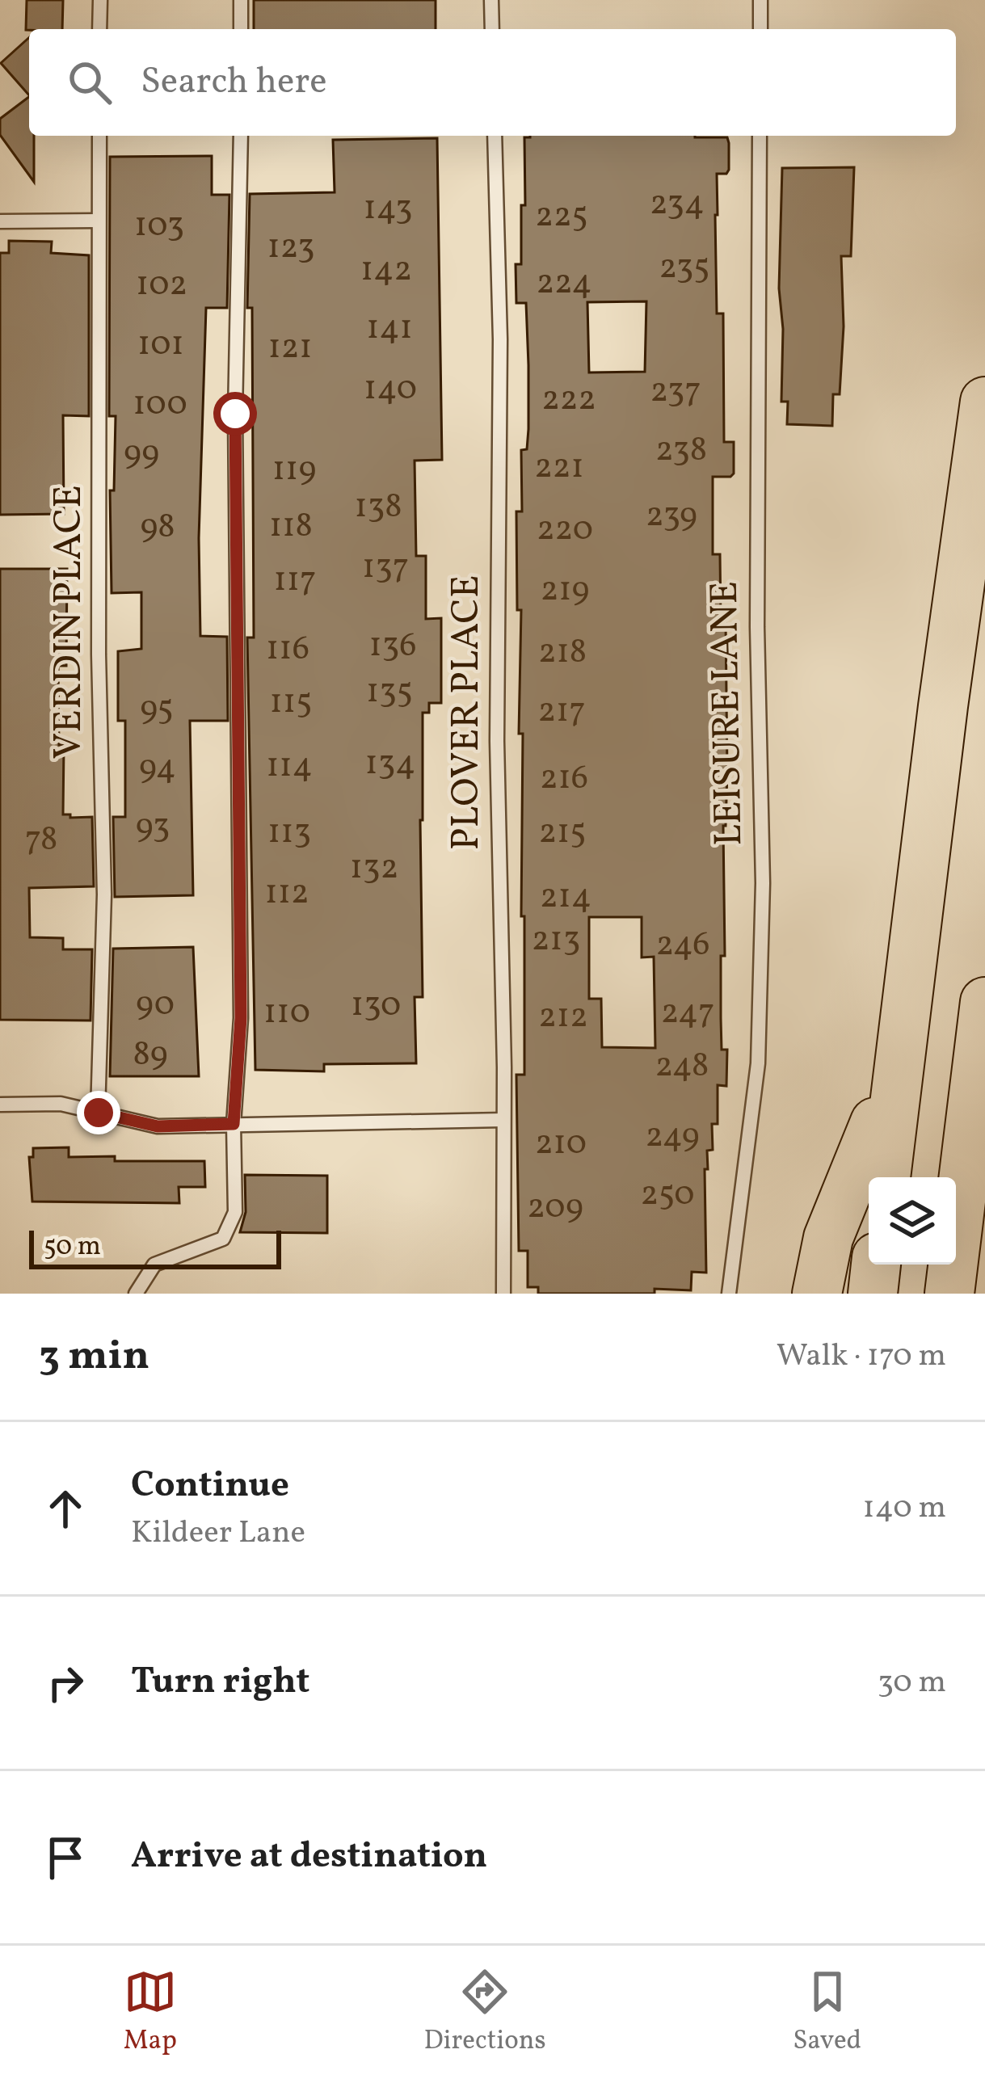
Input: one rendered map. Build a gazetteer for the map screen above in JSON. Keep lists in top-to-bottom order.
{
  "streets": {
    "lane": ["VERDIN PLACE", "PLOVER PLACE", "LEISURE LANE"]
  },
  "house_numbers": [
    "234",
    "143",
    "225",
    "103",
    "123",
    "235",
    "142",
    "224",
    "102",
    "141",
    "101",
    "121",
    "140",
    "237",
    "222",
    "100",
    "238",
    "99",
    "221",
    "119",
    "138",
    "239",
    "118",
    "98",
    "220",
    "137",
    "117",
    "219",
    "136",
    "116",
    "218",
    "135",
    "115",
    "95",
    "217",
    "134",
    "114",
    "94",
    "216",
    "93",
    "113",
    "215",
    "78",
    "132",
    "112",
    "214",
    "213",
    "246",
    "90",
    "130",
    "110",
    "247",
    "212",
    "89",
    "248",
    "249",
    "210",
    "250",
    "209"
  ],
  "scale_bar": "50 m",
  "page": {
    "search": "Search here",
    "scale": "50 m",
    "heading": ["3 min", "Walk · 170 m"],
    "list": [
      ["Continue", "Kildeer Lane", "140 m"],
      ["Turn right", "30 m"],
      "Arrive at destination"
    ],
    "nav": ["Map", "Directions", "Saved"]
  }
}
